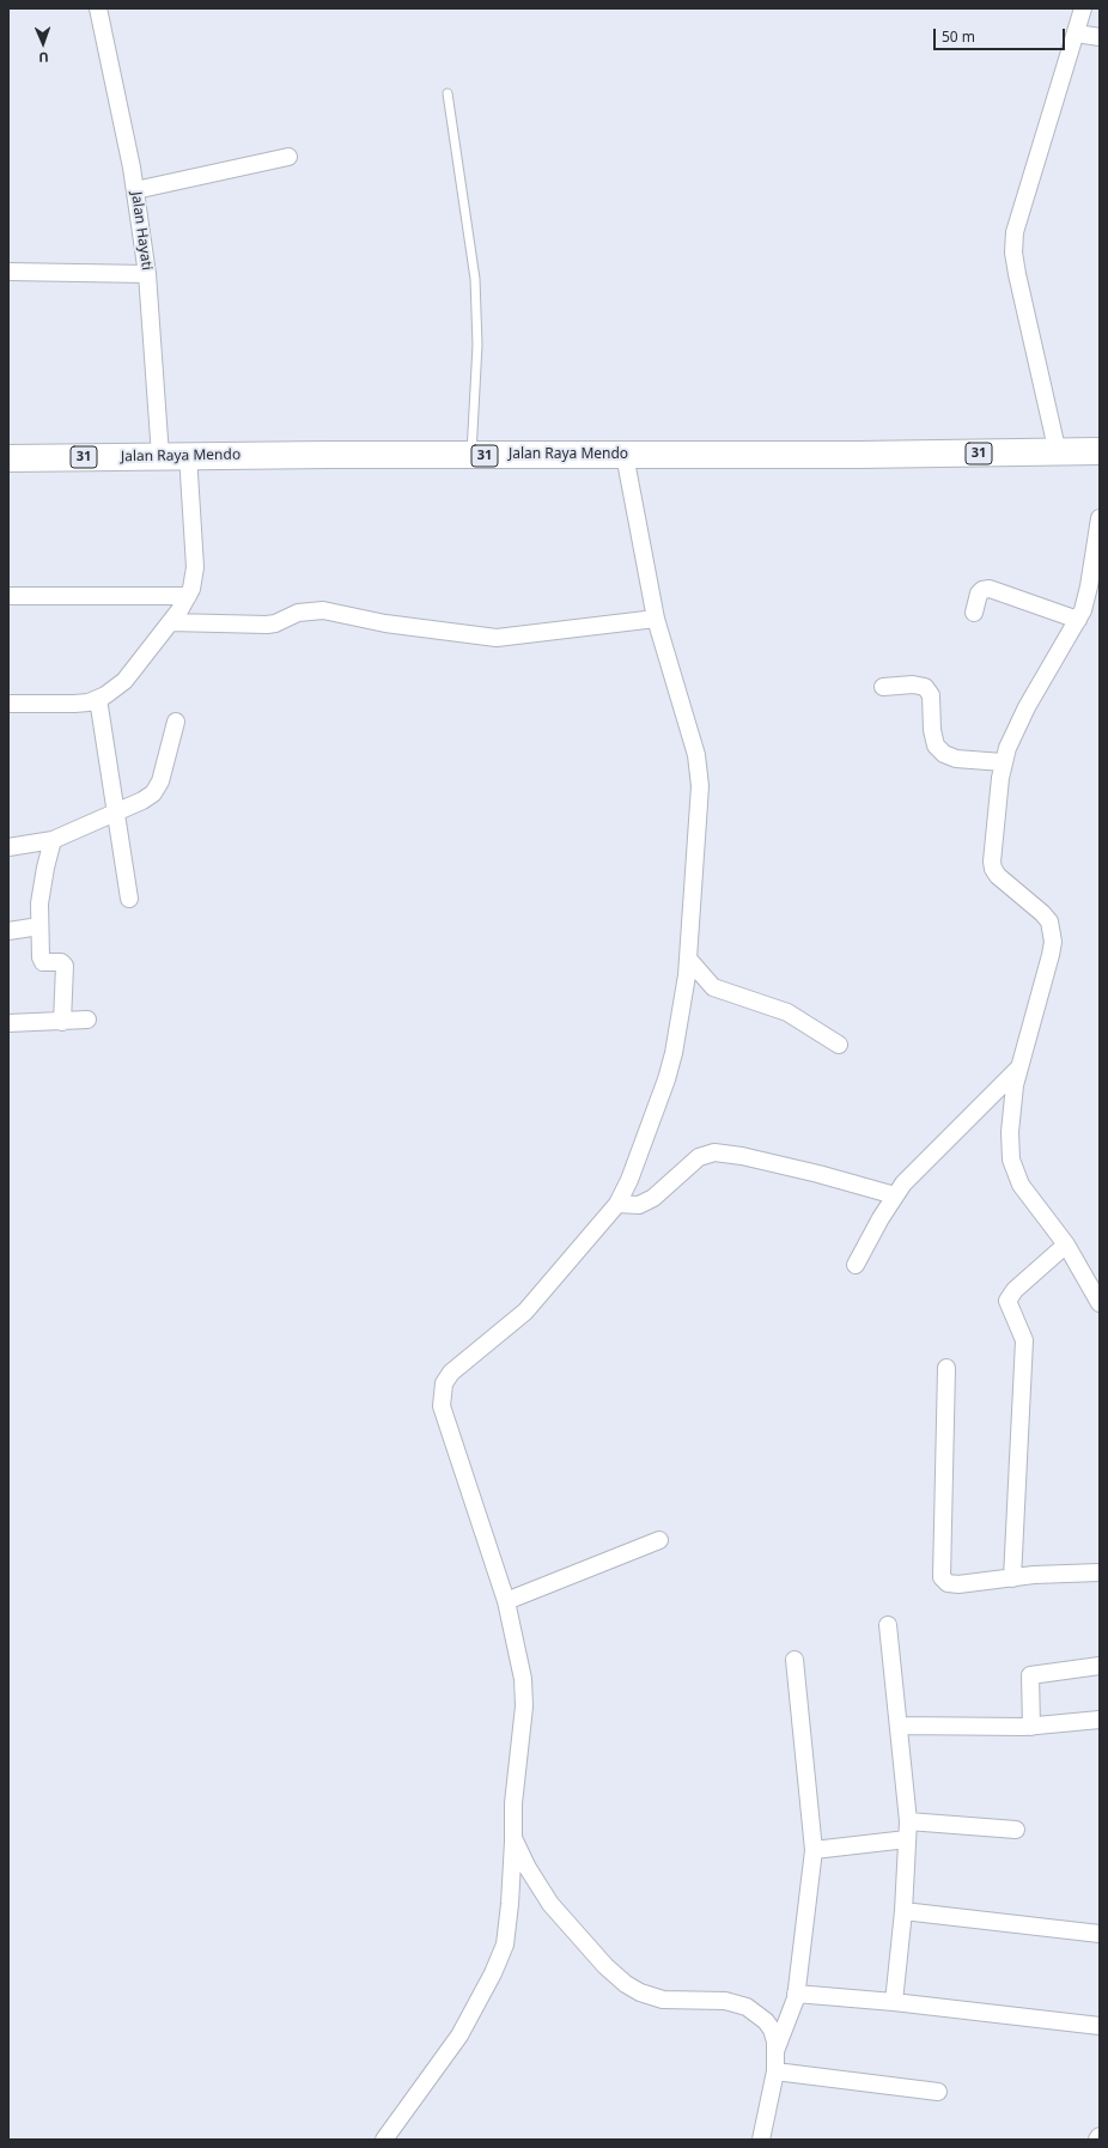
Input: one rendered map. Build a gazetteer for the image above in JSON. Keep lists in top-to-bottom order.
{
  "streets": {
    "highway": ["31", "Jalan Raya Mendo"],
    "street": ["Jalan Hayati"]
  },
  "crossings": [
    ["Jalan Hayati", "Jalan Raya Mendo"]
  ],
  "scale_bar": "50 m",
  "north": "bottom"
}
